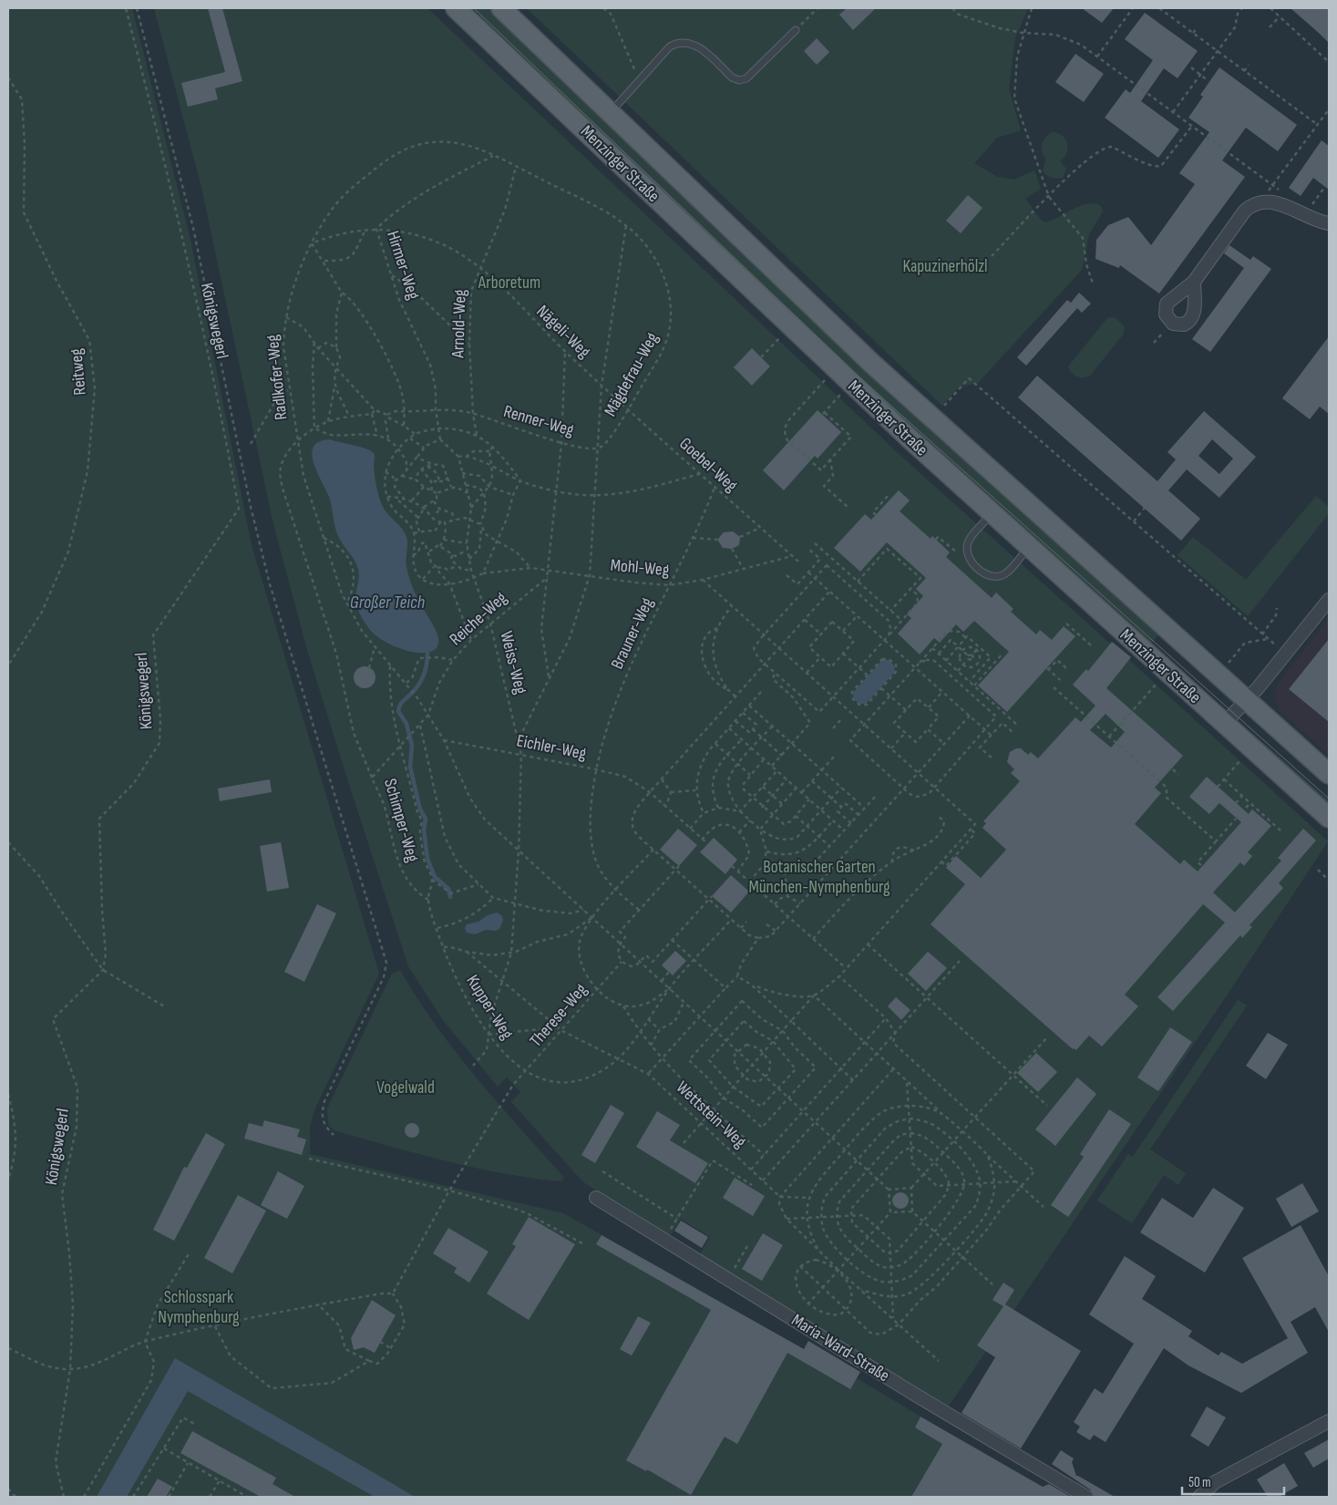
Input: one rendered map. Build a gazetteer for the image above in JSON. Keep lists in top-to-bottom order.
{
  "streets": {
    "main road": ["Menzinger Straße"],
    "street": ["Maria-Ward-Straße"],
    "path": [
      "Hirmer-Weg",
      "Königswegerl",
      "Arnold-Weg",
      "Nägeli-Weg",
      "Reitweg",
      "Mägdefrau-Weg",
      "Radlkofer-Weg",
      "Renner-Weg",
      "Goebel-Weg",
      "Mohl-Weg",
      "Reiche-Weg",
      "Brauner-Weg",
      "Weiss-Weg",
      "Eichler-Weg",
      "Schimper-Weg",
      "Kupper-Weg",
      "Therese-Weg",
      "Wettstein-Weg"
    ]
  },
  "crossings": [
    ["Hirmer-Weg", "Nägeli-Weg"],
    ["Hirmer-Weg", "Radlkofer-Weg"],
    ["Hirmer-Weg", "Renner-Weg"],
    ["Arnold-Weg", "Nägeli-Weg"],
    ["Arnold-Weg", "Mägdefrau-Weg"],
    ["Arnold-Weg", "Radlkofer-Weg"],
    ["Arnold-Weg", "Renner-Weg"],
    ["Nägeli-Weg", "Radlkofer-Weg"],
    ["Nägeli-Weg", "Goebel-Weg"],
    ["Mägdefrau-Weg", "Radlkofer-Weg"],
    ["Mägdefrau-Weg", "Renner-Weg"],
    ["Mägdefrau-Weg", "Goebel-Weg"],
    ["Radlkofer-Weg", "Reiche-Weg"],
    ["Radlkofer-Weg", "Weiss-Weg"],
    ["Radlkofer-Weg", "Eichler-Weg"],
    ["Radlkofer-Weg", "Kupper-Weg"],
    ["Goebel-Weg", "Mohl-Weg"],
    ["Goebel-Weg", "Brauner-Weg"],
    ["Mohl-Weg", "Brauner-Weg"],
    ["Mohl-Weg", "Weiss-Weg"],
    ["Reiche-Weg", "Weiss-Weg"],
    ["Reiche-Weg", "Schimper-Weg"],
    ["Brauner-Weg", "Eichler-Weg"],
    ["Weiss-Weg", "Eichler-Weg"],
    ["Weiss-Weg", "Kupper-Weg"],
    ["Weiss-Weg", "Wettstein-Weg"],
    ["Schimper-Weg", "Kupper-Weg"],
    ["Kupper-Weg", "Therese-Weg"],
    ["Kupper-Weg", "Wettstein-Weg"],
    ["Therese-Weg", "Wettstein-Weg"]
  ],
  "water": ["Großer Teich"],
  "parks": [
    "Kapuzinerhölzl",
    "Arboretum",
    "Botanischer Garten München-Nymphenburg",
    "Vogelwald",
    "Schlosspark Nymphenburg"
  ],
  "scale_bar": "50 m"
}
